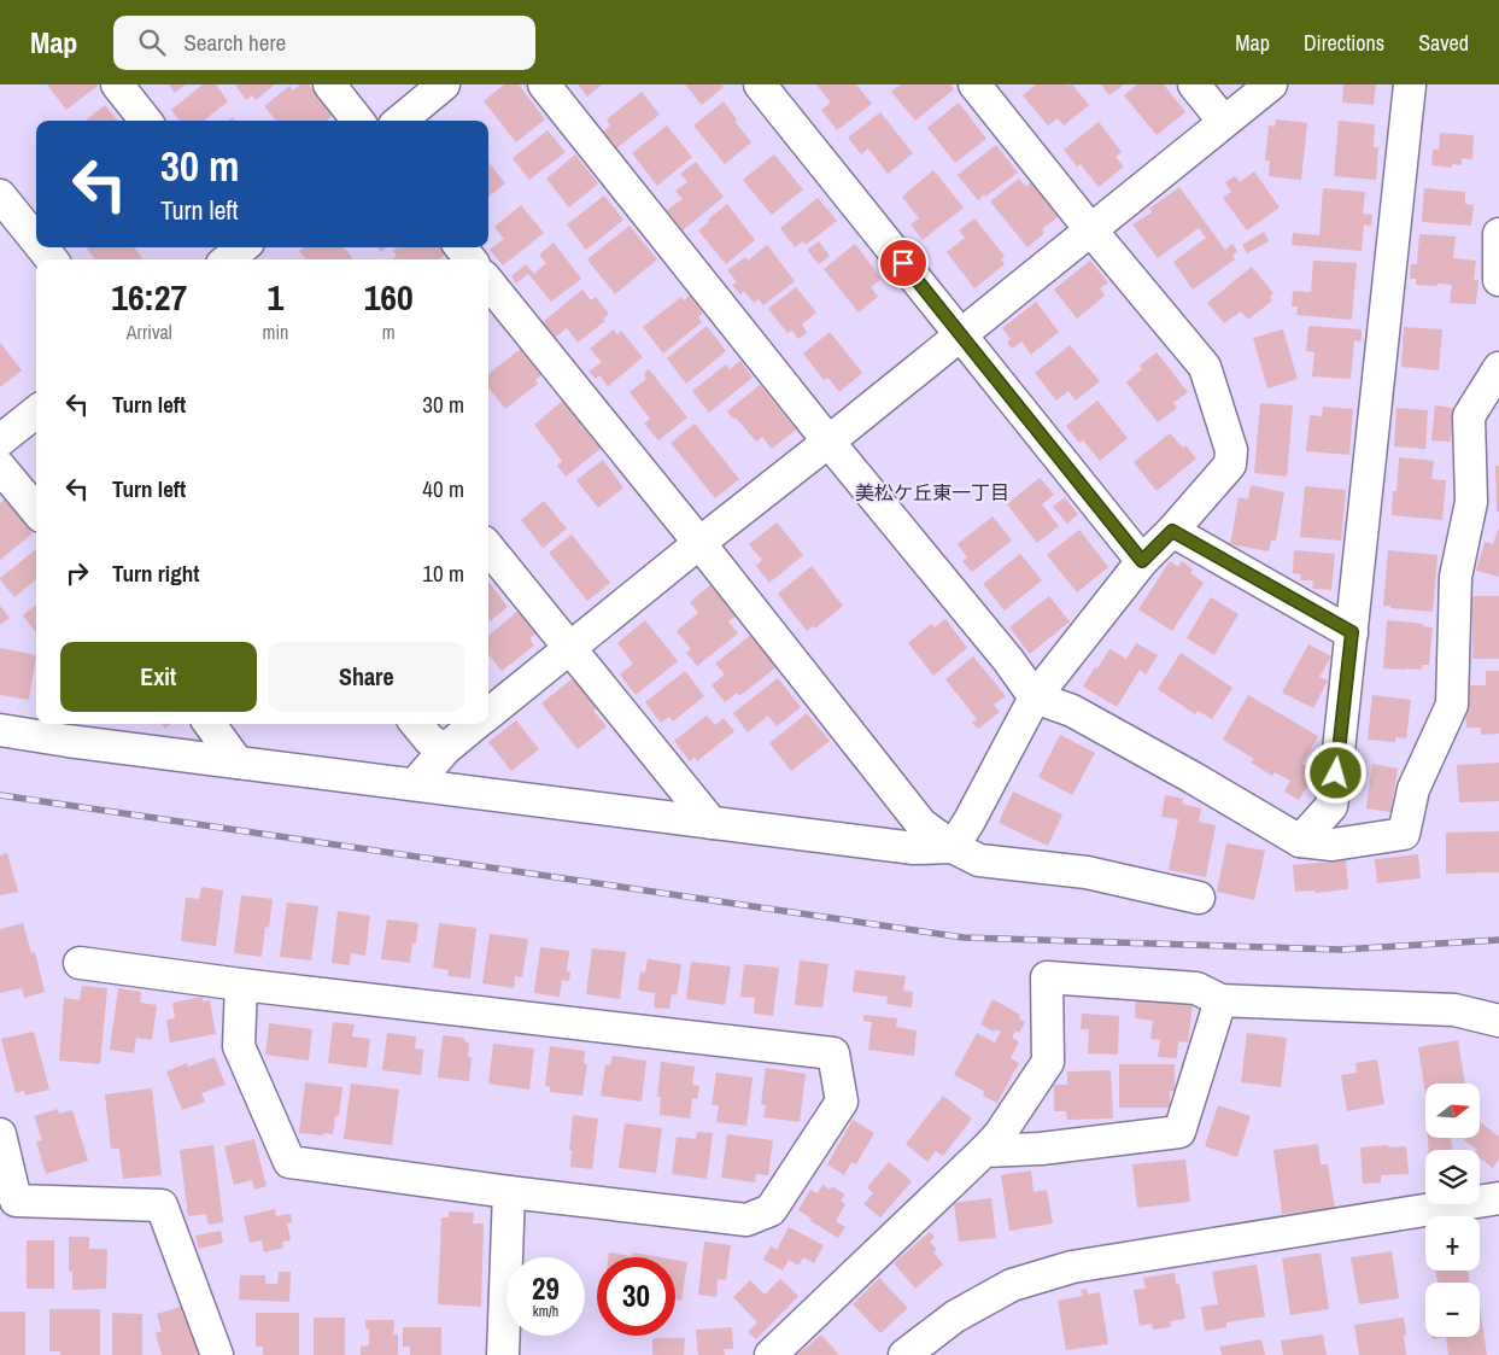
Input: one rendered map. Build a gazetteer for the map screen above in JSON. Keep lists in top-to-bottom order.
{
  "districts": ["美松ケ丘東一丁目"],
  "north": "right",
  "page": {
    "header": "Map",
    "search": "Search here",
    "nav": ["Map", "Directions", "Saved"],
    "turn": ["30 m", "Turn left"],
    "eta": [
      "16:27",
      "Arrival",
      "1",
      "min",
      "160",
      "m"
    ],
    "list": [
      {
        "name": "Turn left",
        "value": "30 m"
      },
      {
        "name": "Turn left",
        "value": "40 m"
      },
      {
        "name": "Turn right",
        "value": "10 m"
      }
    ],
    "buttons": ["Exit", "Share"],
    "map_buttons": ["+", "−"],
    "speed": "29 km/h",
    "limit": "30"
  }
}
